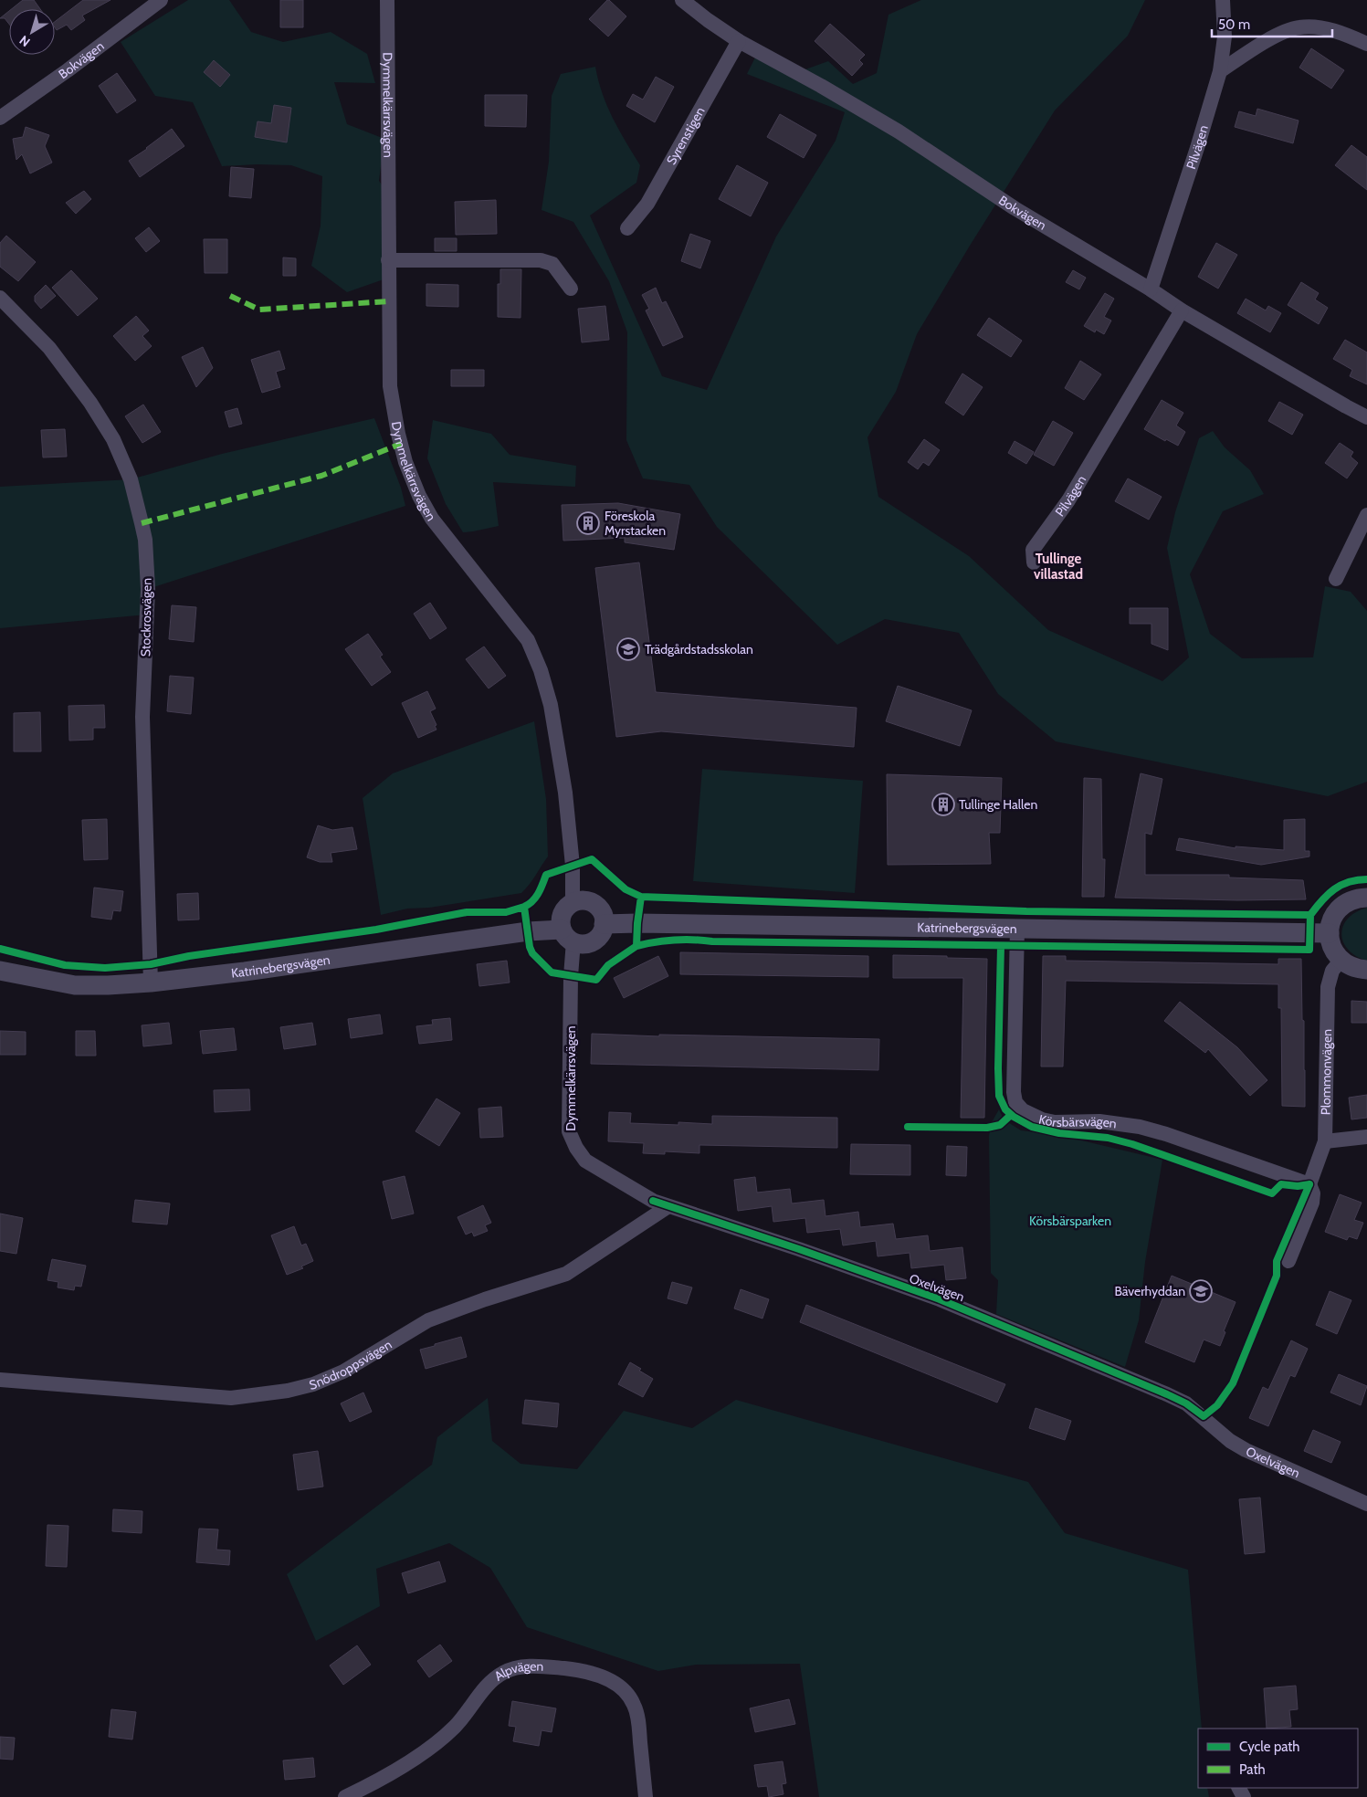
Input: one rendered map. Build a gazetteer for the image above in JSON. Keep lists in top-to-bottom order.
{
  "streets": {
    "street": [
      "Bokvägen",
      "Dymmelkärrsvägen",
      "Syrenstigen",
      "Pilvägen",
      "Stockrosvägen",
      "Katrinebergsvägen",
      "Plommonvägen",
      "Körsbärsvägen",
      "Oxelvägen",
      "Snödroppsvägen",
      "Alpvägen"
    ]
  },
  "crossings": [
    ["Bokvägen", "Syrenstigen"],
    ["Bokvägen", "Pilvägen"],
    ["Dymmelkärrsvägen", "Katrinebergsvägen"],
    ["Dymmelkärrsvägen", "Oxelvägen"],
    ["Stockrosvägen", "Katrinebergsvägen"],
    ["Katrinebergsvägen", "Körsbärsvägen"],
    ["Plommonvägen", "Körsbärsvägen"],
    ["Oxelvägen", "Snödroppsvägen"]
  ],
  "districts": ["Tullinge villastad"],
  "parks": ["Körsbärsparken"],
  "places": {
    "building": ["Föreskola Myrstacken", "Tullinge Hallen"],
    "school or university": ["Trädgårdstadsskolan", "Bäverhyddan"]
  },
  "legend": ["Cycle path", "Path"],
  "scale_bar": "50 m",
  "north": "bottom left"
}
